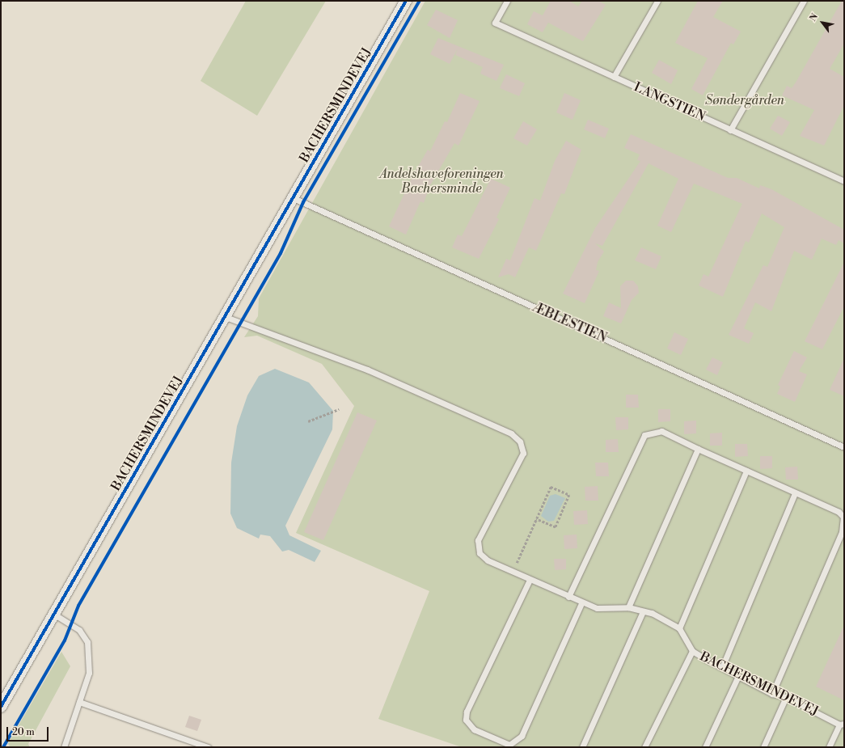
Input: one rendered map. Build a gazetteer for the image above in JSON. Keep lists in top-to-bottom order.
{
  "streets": {
    "street": ["BACHERSMINDEVEJ"],
    "lane": ["LANGSTIEN", "ÆBLESTIEN"]
  },
  "crossings": [
    ["BACHERSMINDEVEJ", "ÆBLESTIEN"]
  ],
  "parks": ["Søndergården", "Andelshaveforeningen Bachersminde"],
  "scale_bar": "20 m",
  "north": "top left"
}
